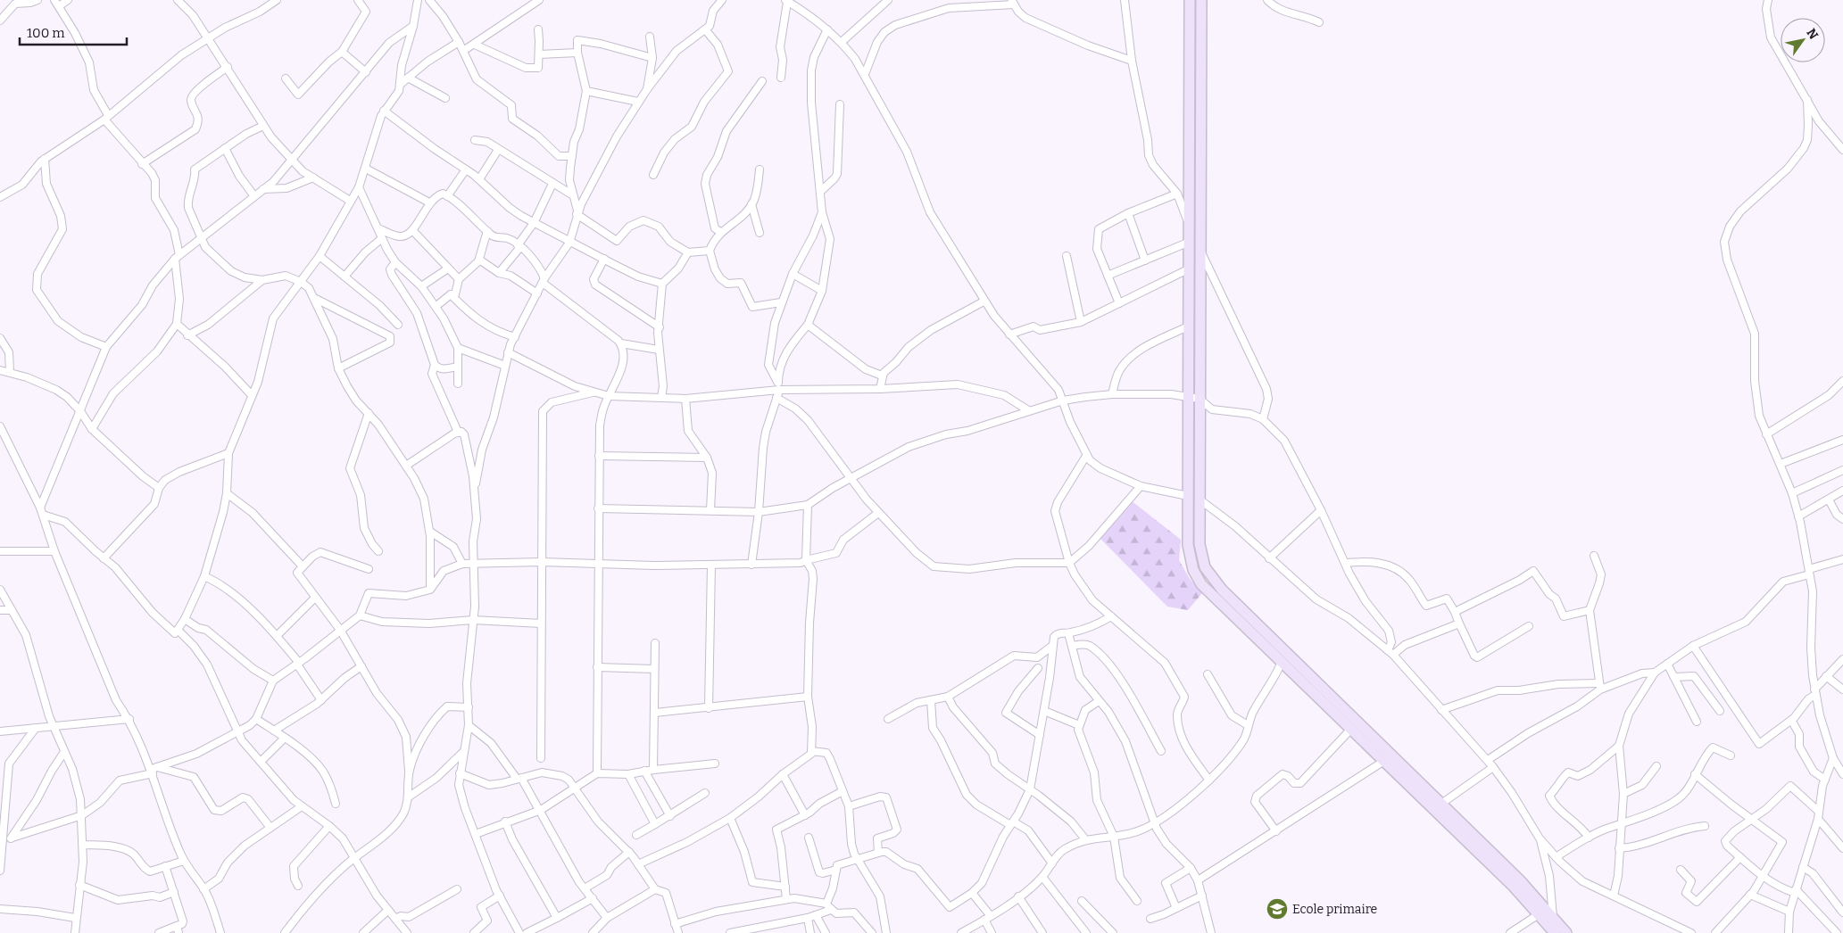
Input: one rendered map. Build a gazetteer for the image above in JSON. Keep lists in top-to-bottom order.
{
  "places": {
    "school or university": ["Ecole primaire"]
  },
  "scale_bar": "100 m",
  "north": "top right"
}
